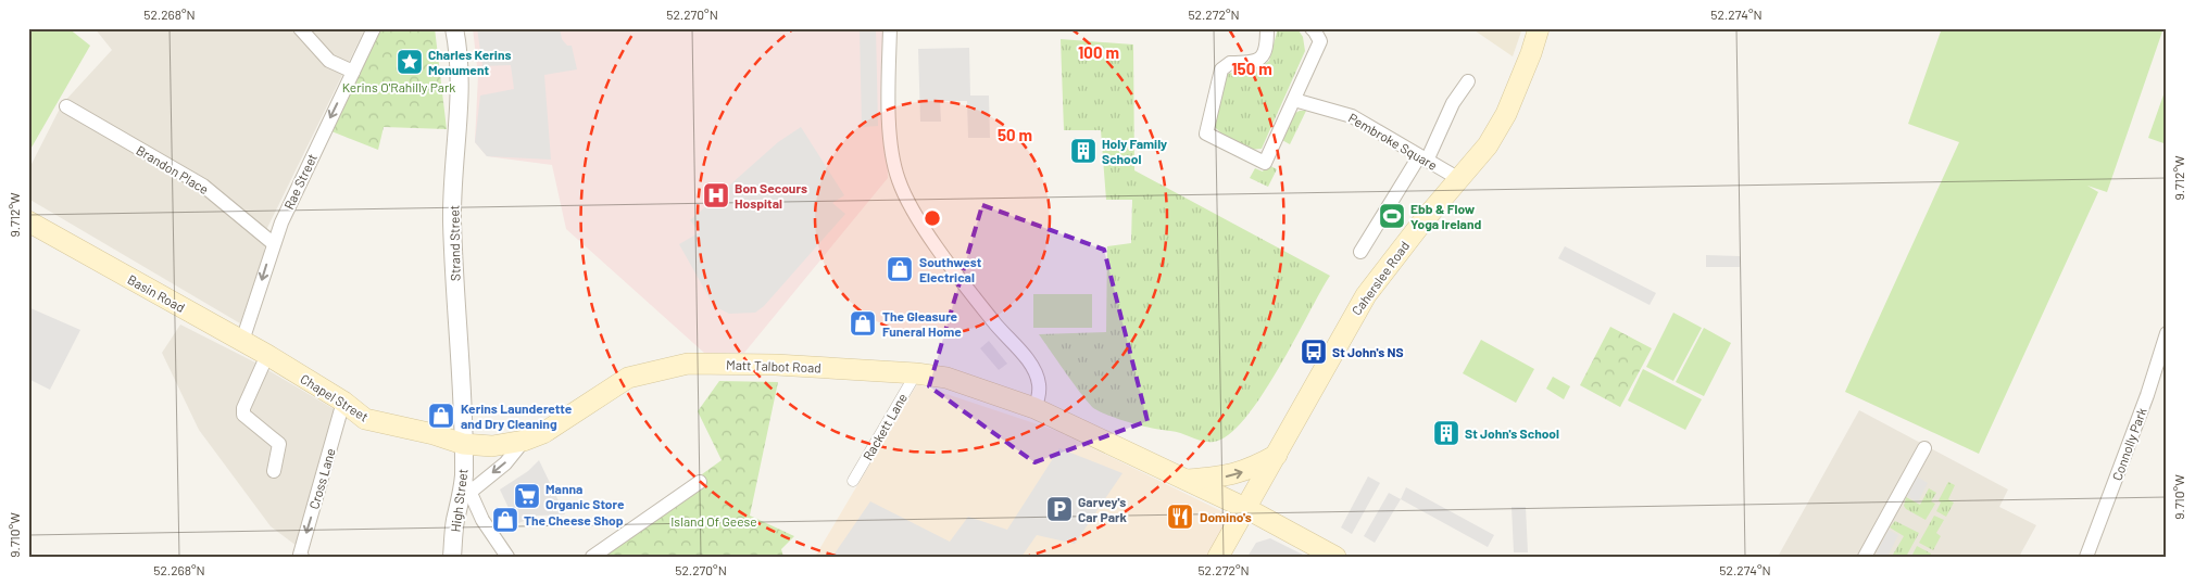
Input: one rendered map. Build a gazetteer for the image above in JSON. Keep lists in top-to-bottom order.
{
  "streets": {
    "main road": [
      "Caherslee Road",
      "Basin Road",
      "Matt Talbot Road",
      "Chapel Street"
    ],
    "street": [
      "Pembroke Square",
      "Brandon Place",
      "Rae Street",
      "Strand Street",
      "Rackett Lane",
      "Connolly Park",
      "Cross Lane",
      "High Street"
    ]
  },
  "crossings": [
    ["Pembroke Square", "Caherslee Road"],
    ["Brandon Place", "Rae Street"],
    ["Rae Street", "Basin Road"],
    ["Strand Street", "Matt Talbot Road"],
    ["Strand Street", "Chapel Street"],
    ["Strand Street", "High Street"],
    ["Caherslee Road", "Matt Talbot Road"],
    ["Basin Road", "Chapel Street"],
    ["Matt Talbot Road", "Chapel Street"],
    ["Matt Talbot Road", "Rackett Lane"],
    ["Matt Talbot Road", "High Street"],
    ["Chapel Street", "Cross Lane"],
    ["Chapel Street", "High Street"]
  ],
  "one_way": ["Rae Street", "Cross Lane"],
  "parks": ["Kerins O'Rahilly Park", "Island Of Geese"],
  "places": {
    "place": ["Charles Kerins Monument"],
    "building": ["Holy Family School", "St John's School"],
    "hospital": ["Bon Secours Hospital"],
    "sports": ["Ebb & Flow Yoga Ireland"],
    "shop": [
      "Southwest Electrical",
      "The Gleasure Funeral Home",
      "Kerins Launderette and Dry Cleaning",
      "The Cheese Shop"
    ],
    "bus stop": ["St John's NS"],
    "supermarket": ["Manna Organic Store"],
    "parking": ["Garvey's Car Park"],
    "restaurant": ["Domino's"]
  },
  "coordinates": [
    "52.268°N",
    "52.270°N",
    "52.272°N",
    "52.274°N",
    "9.712°W",
    "9.710°W"
  ],
  "rings": ["100 m", "150 m", "50 m"]
}
